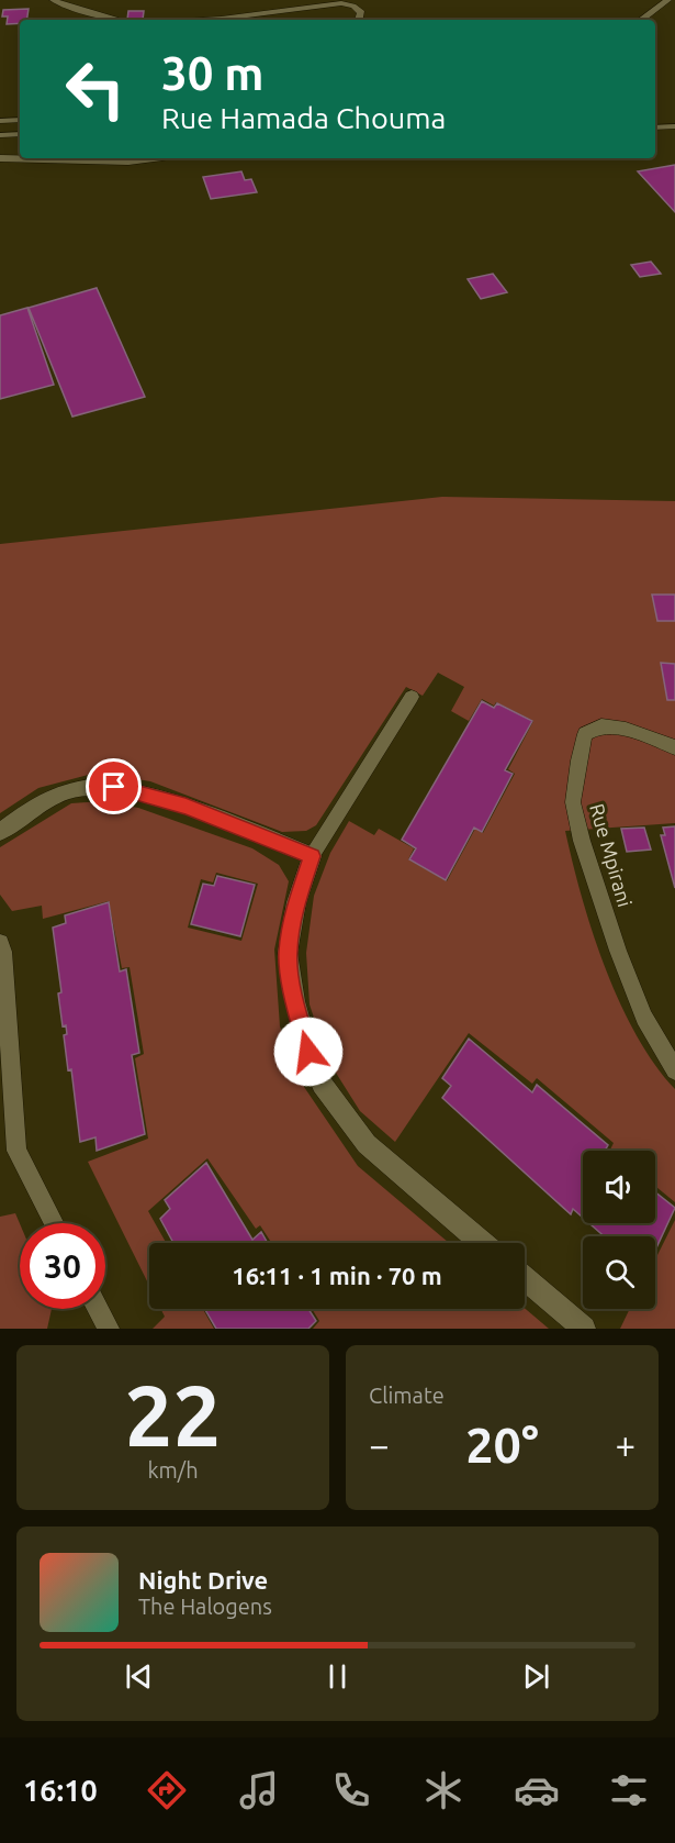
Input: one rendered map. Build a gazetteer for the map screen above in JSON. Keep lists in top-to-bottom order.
{
  "streets": {
    "lane": ["Rue Mpirani"]
  },
  "page": {
    "turn": ["30 m", "Rue Hamada Chouma"],
    "limit": "30",
    "trip": "16:11 · 1 min · 70 m",
    "tile": [
      ["22", "km/h"],
      "Climate"
    ],
    "heat": ["−", "20°", "+"],
    "song": ["Night Drive", "The Halogens"],
    "tabs": "16:10"
  }
}
